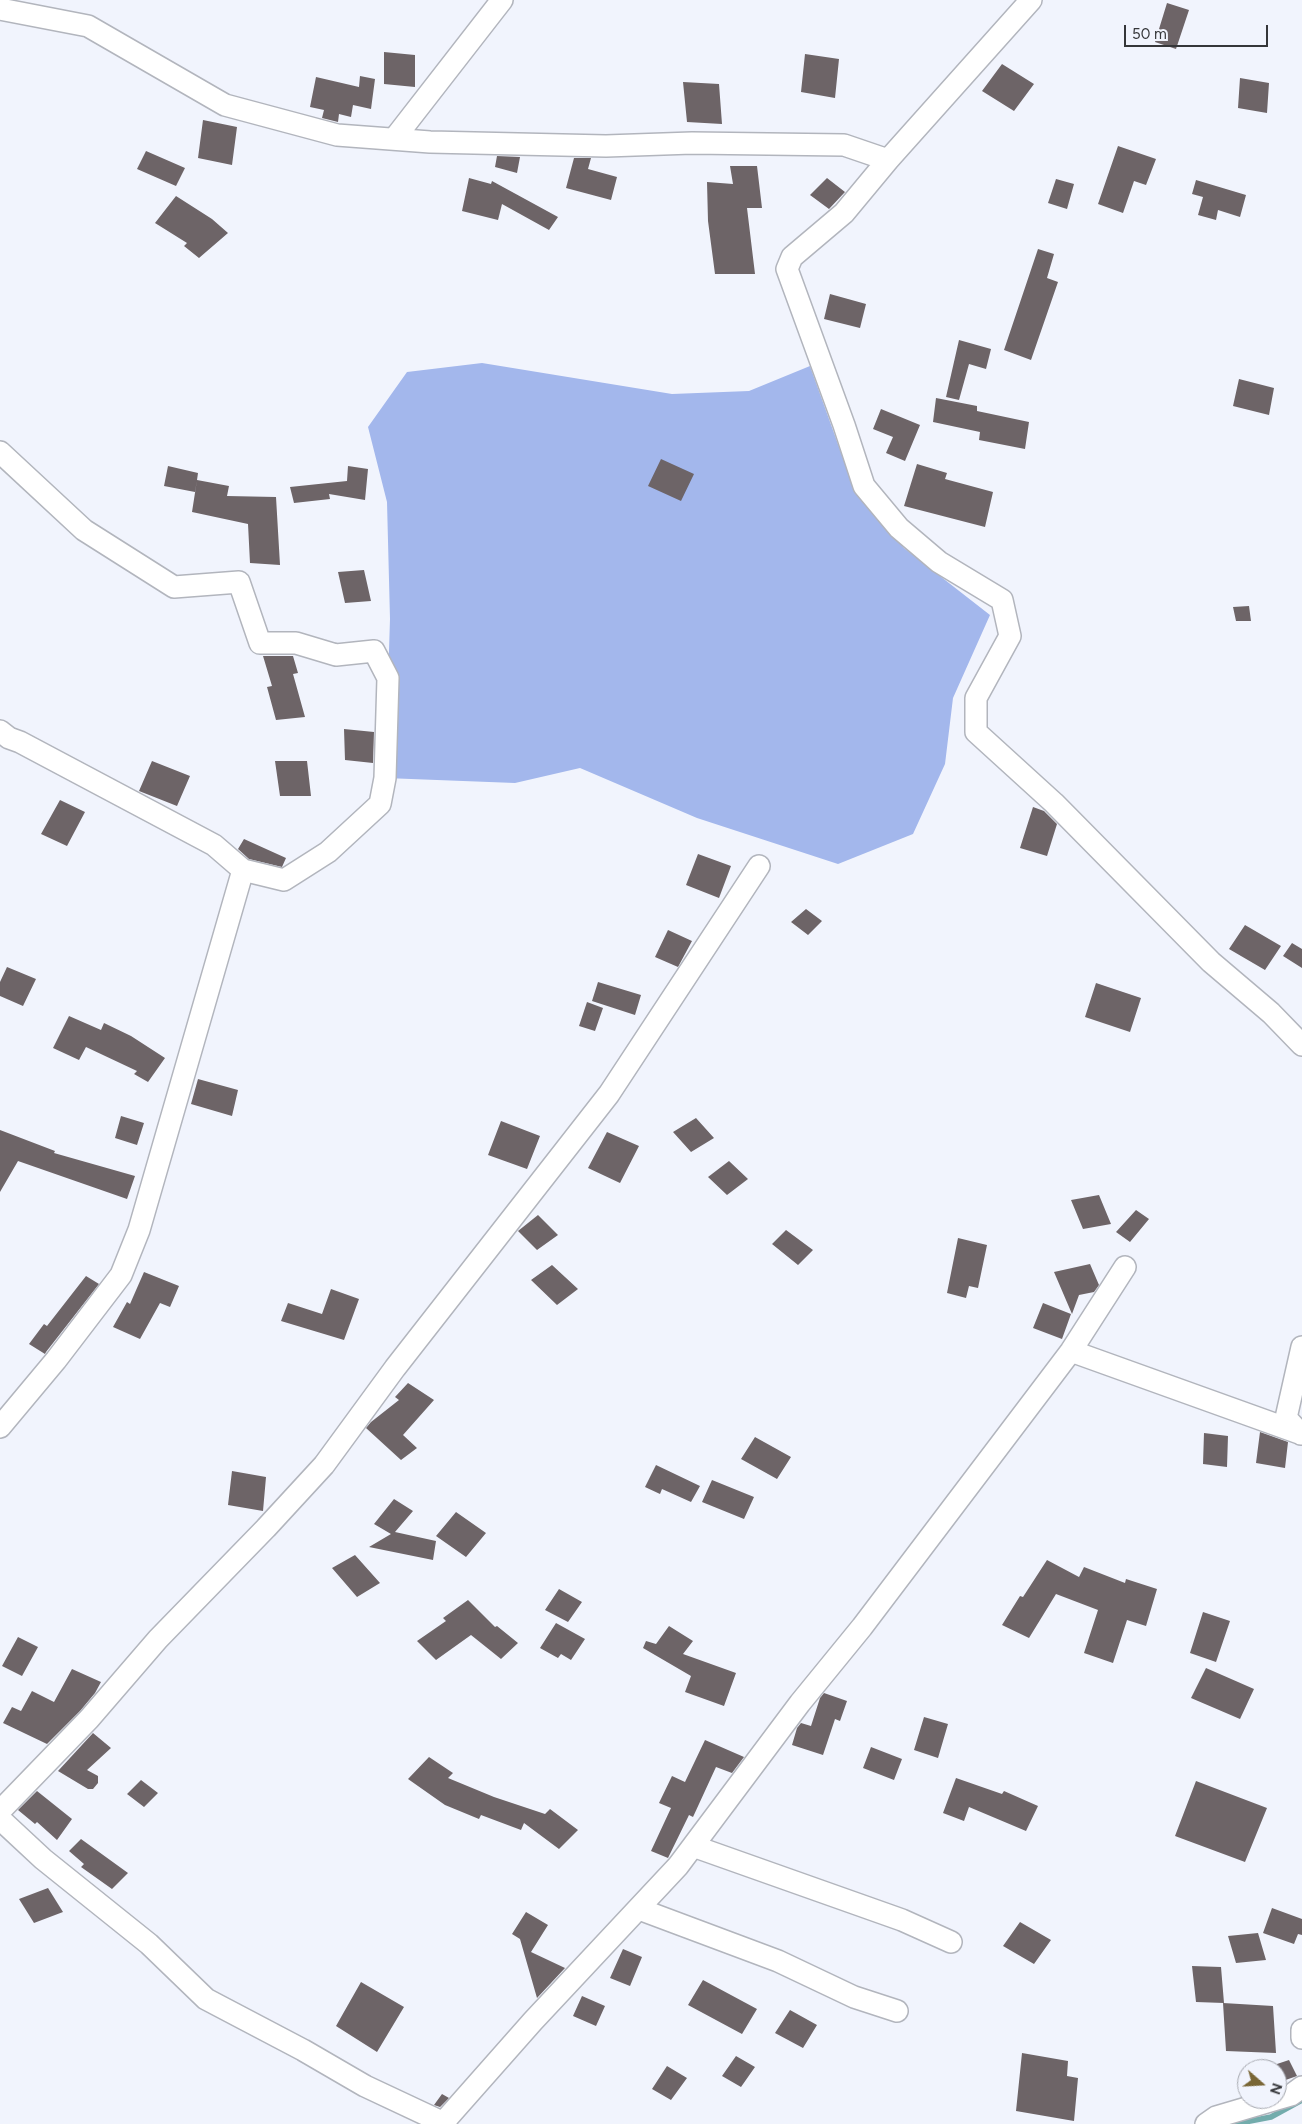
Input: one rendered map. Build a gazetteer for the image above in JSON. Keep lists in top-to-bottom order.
{
  "scale_bar": "50 m",
  "north": "right"
}
